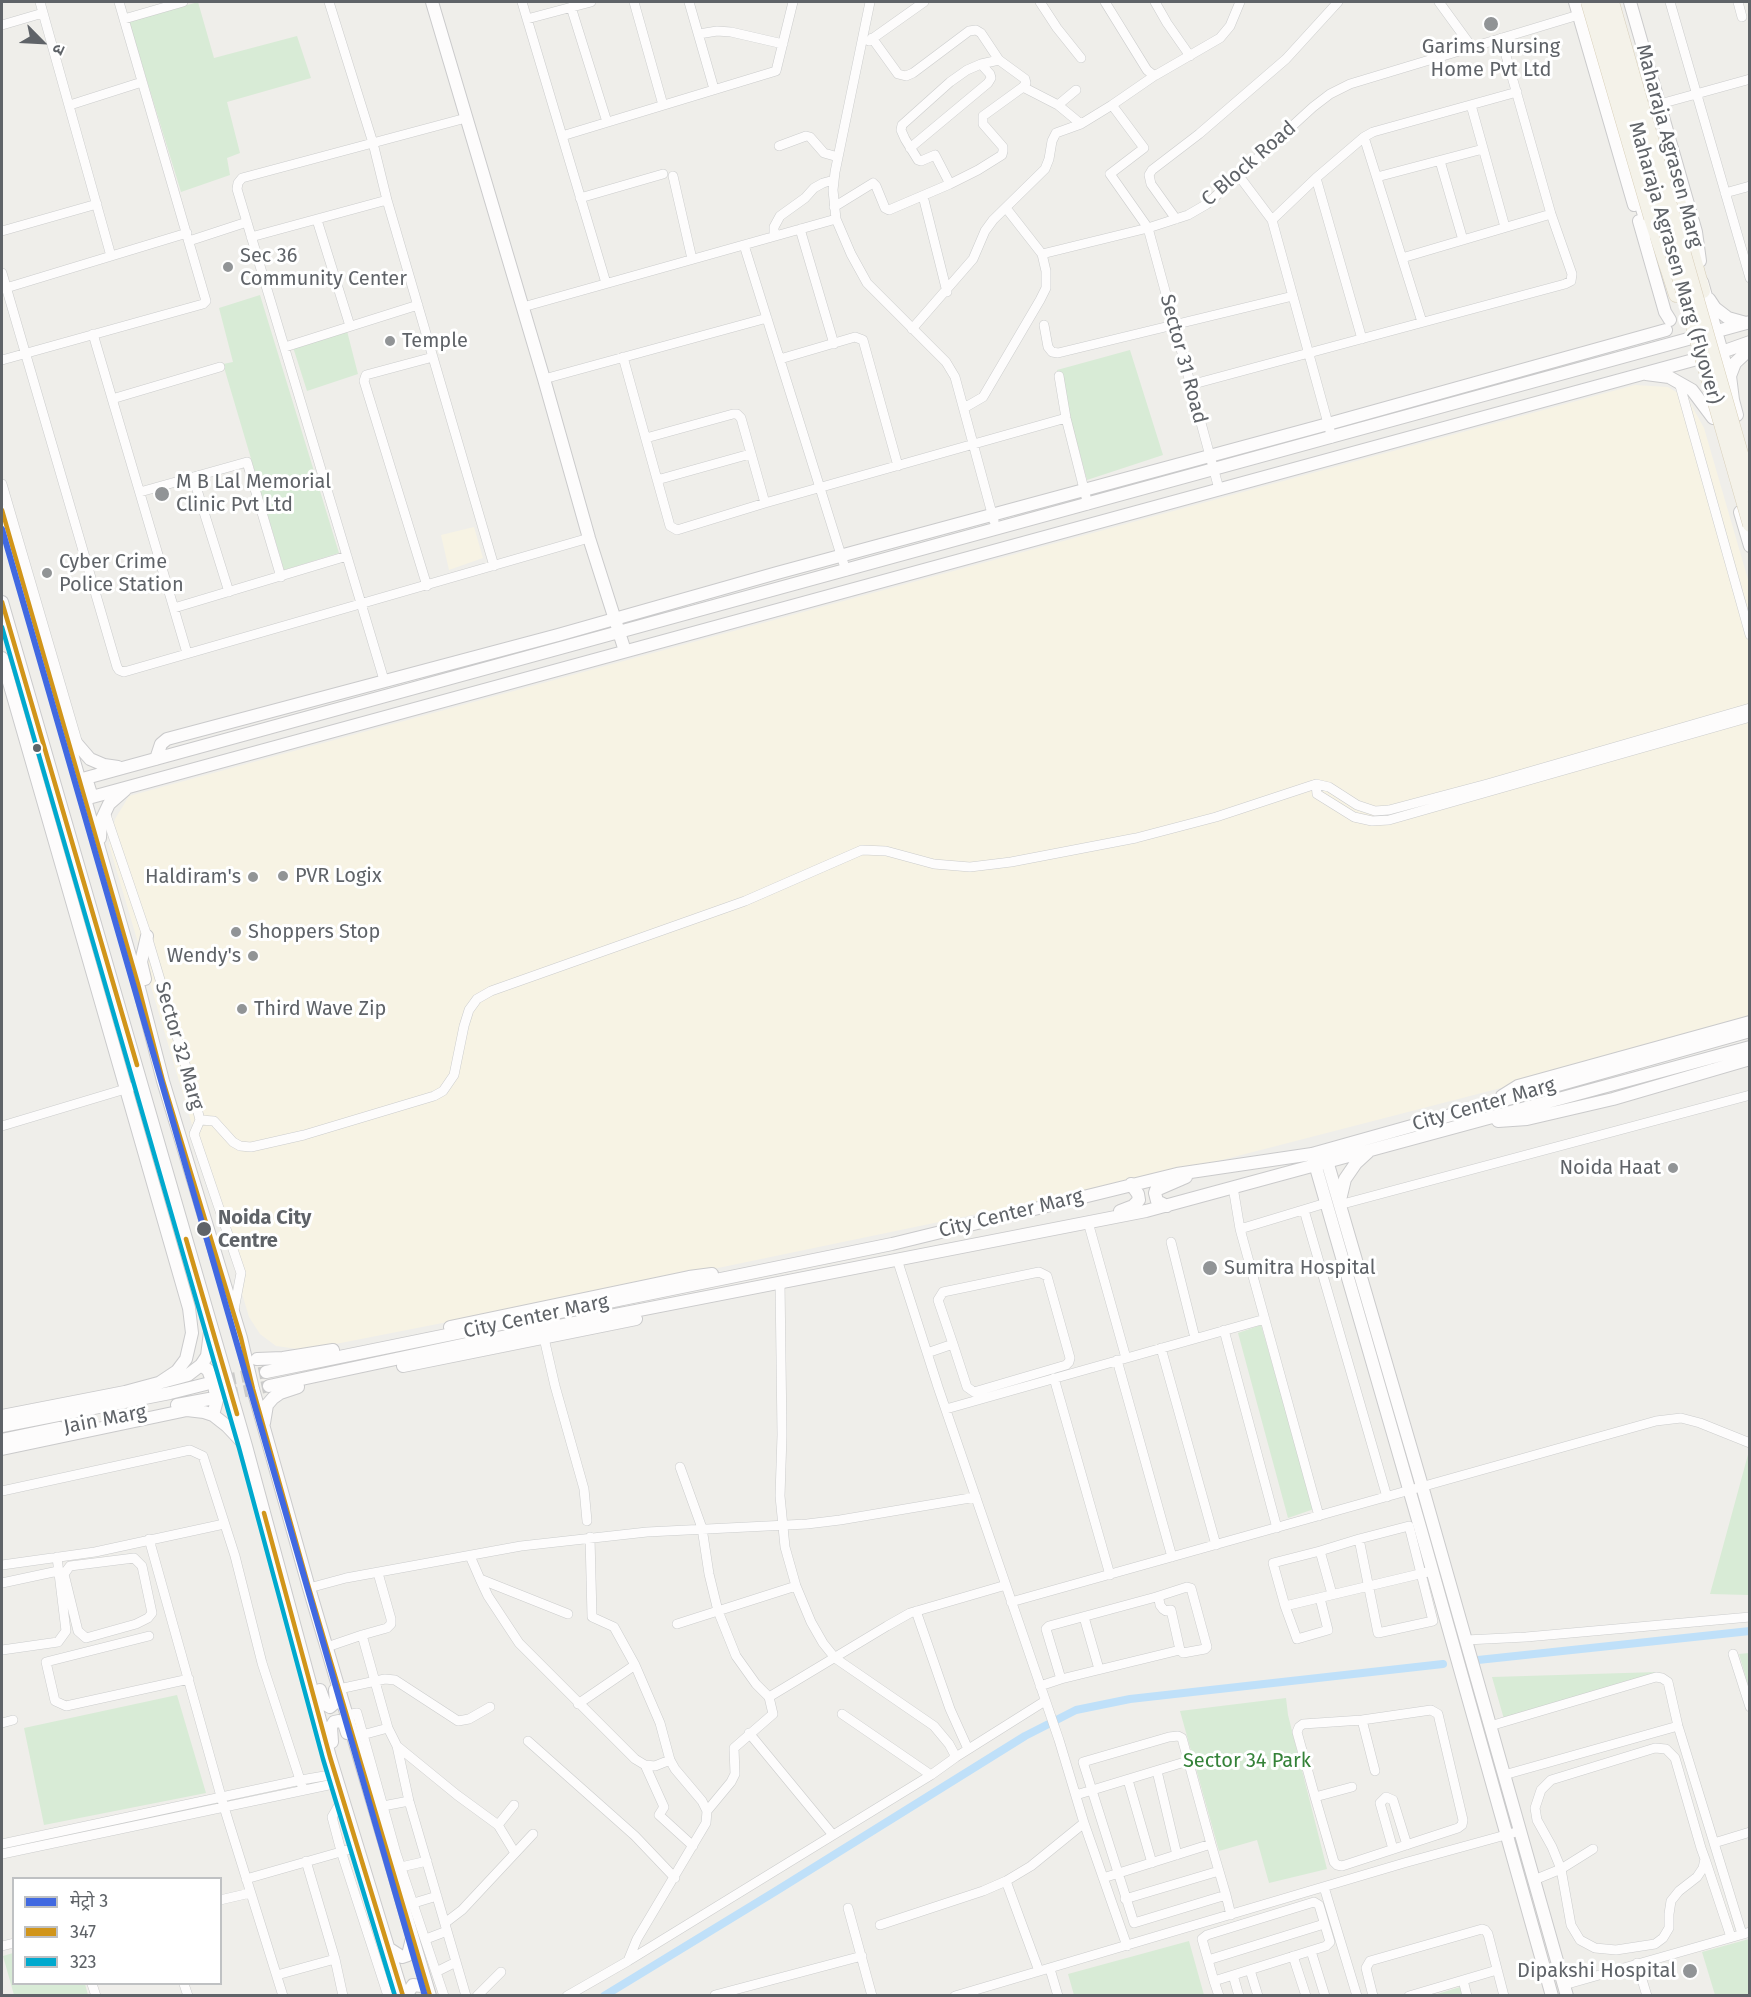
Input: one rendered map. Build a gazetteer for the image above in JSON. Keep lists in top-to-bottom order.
{
  "streets": {
    "main road": [
      "Maharaja Agrasen Marg",
      "Maharaja Agrasen Marg (Flyover)",
      "City Center Marg",
      "Jain Marg"
    ],
    "street": ["C Block Road", "Sector 31 Road", "Sector 32 Marg"]
  },
  "crossings": [
    ["Maharaja Agrasen Marg", "C Block Road"],
    ["C Block Road", "Sector 31 Road"]
  ],
  "parks": ["Sector 34 Park"],
  "places": [
    "Garims Nursing Home Pvt Ltd",
    "Sec 36 Community Center",
    "Temple",
    "M B Lal Memorial Clinic Pvt Ltd",
    "Cyber Crime Police Station",
    "PVR Logix",
    "Haldiram's",
    "Shoppers Stop",
    "Wendy's",
    "Third Wave Zip",
    "Noida Haat",
    "Noida City Centre",
    "Sumitra Hospital",
    "Dipakshi Hospital"
  ],
  "lines": ["transit line 347", "metro line 3", "transit line 323"],
  "legend": ["मेट्रो 3", "347", "323"],
  "north": "bottom right"
}
